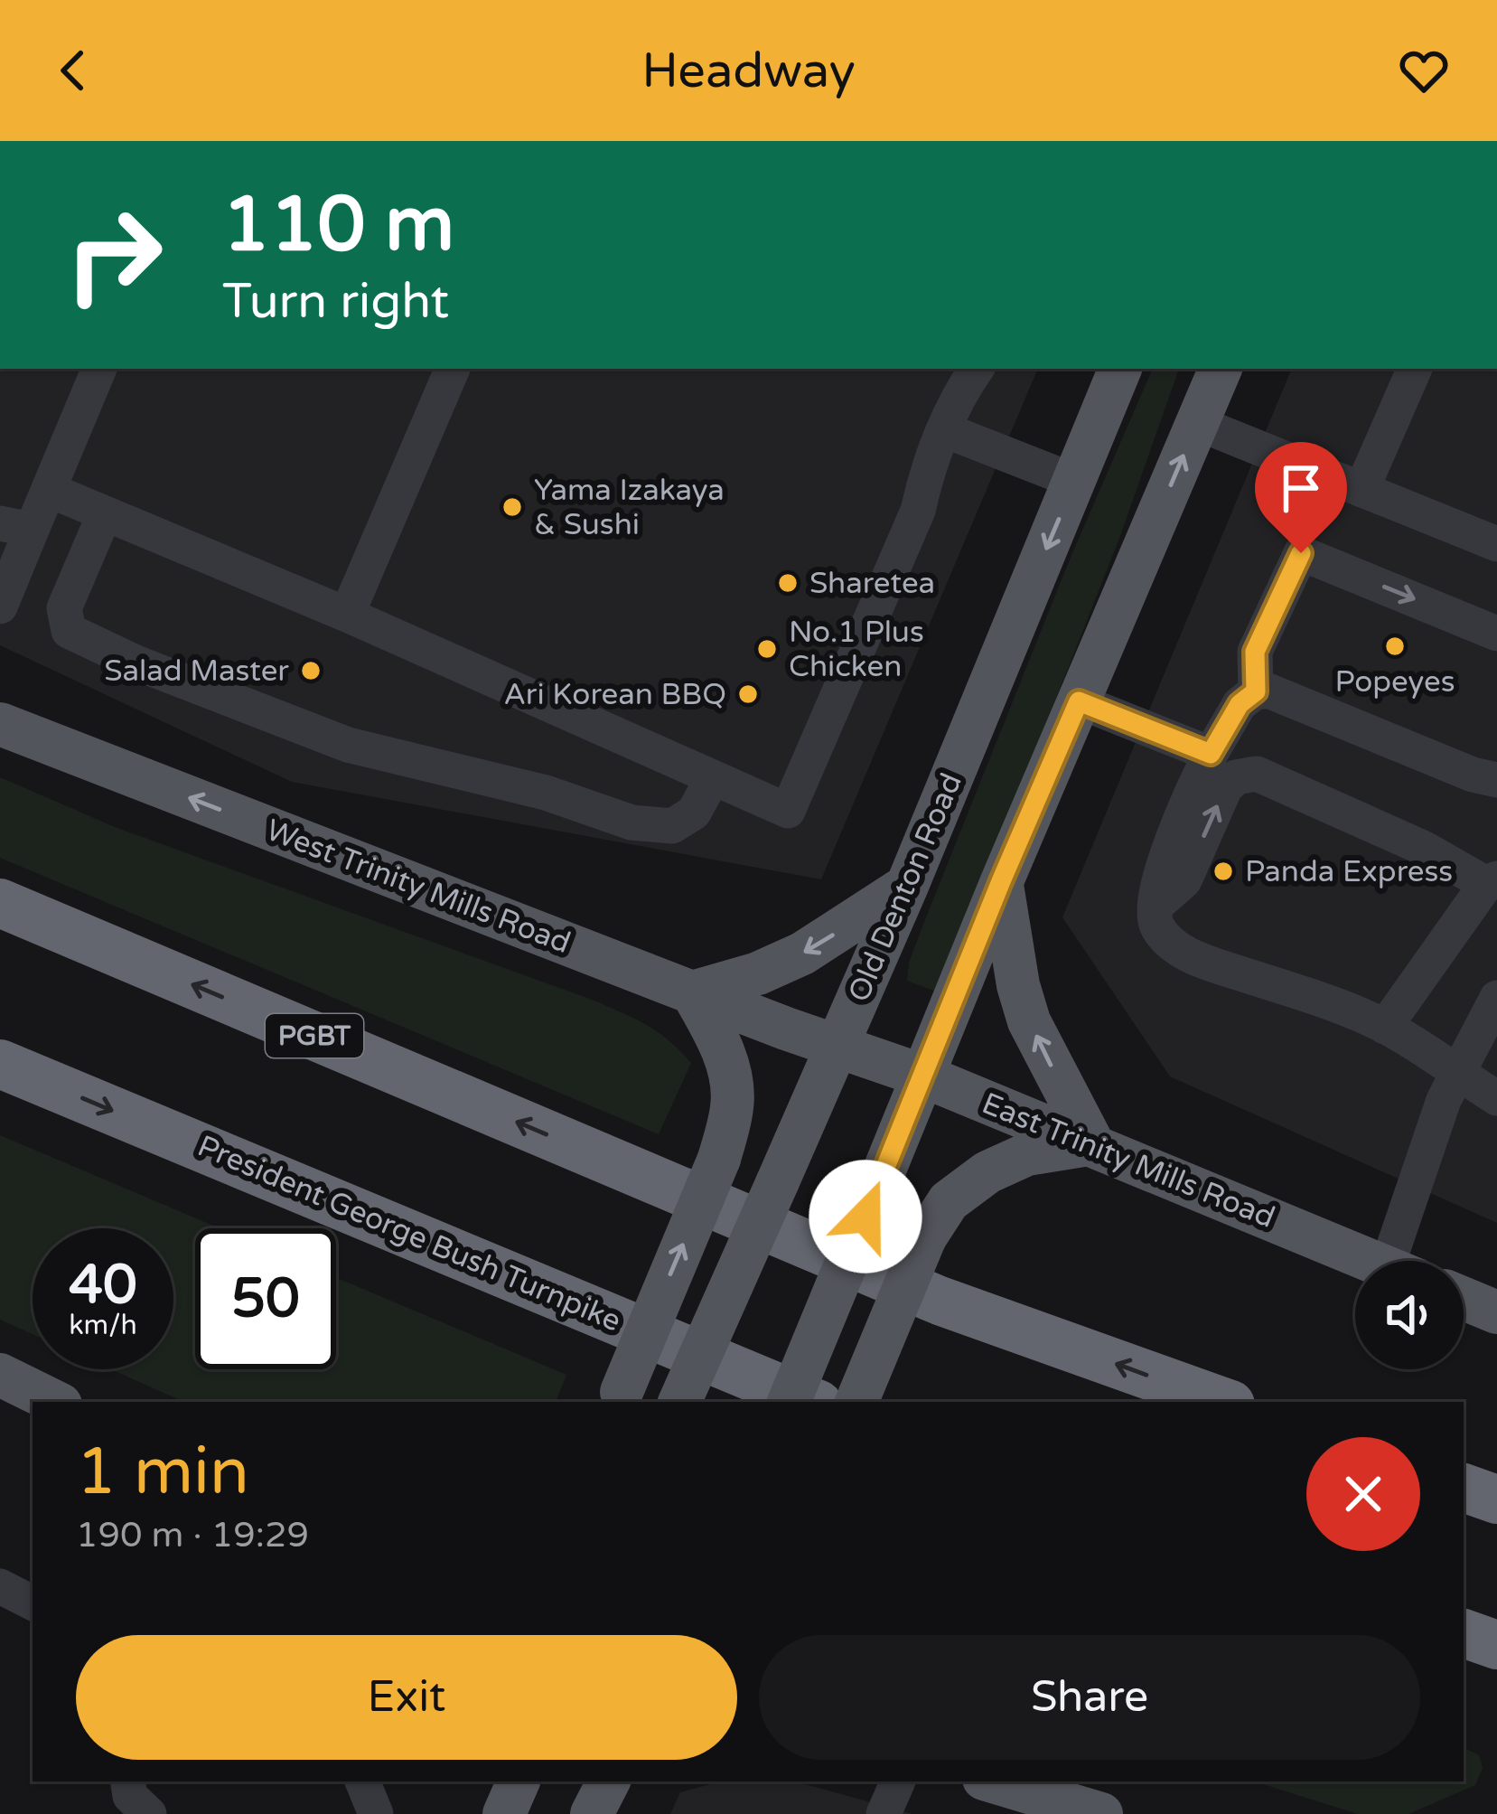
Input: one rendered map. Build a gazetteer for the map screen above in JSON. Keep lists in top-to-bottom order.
{
  "streets": {
    "highway": ["PGBT", "President George Bush Turnpike"],
    "main road": ["West Trinity Mills Road", "Old Denton Road", "East Trinity Mills Road"]
  },
  "crossings": [
    ["West Trinity Mills Road", "Old Denton Road"],
    ["West Trinity Mills Road", "East Trinity Mills Road"],
    ["Old Denton Road", "East Trinity Mills Road"]
  ],
  "one_way": ["West Trinity Mills Road"],
  "places": [
    "Yama Izakaya & Sushi",
    "Sharetea",
    "Popeyes",
    "No.1 Plus Chicken",
    "Salad Master",
    "Ari Korean BBQ",
    "Panda Express"
  ],
  "page": {
    "header": "Headway",
    "turn": ["110 m", "Turn right"],
    "speed": "40 km/h",
    "limit": "50",
    "heading": ["1 min", "190 m · 19:29"],
    "buttons": ["Exit", "Share"]
  }
}
